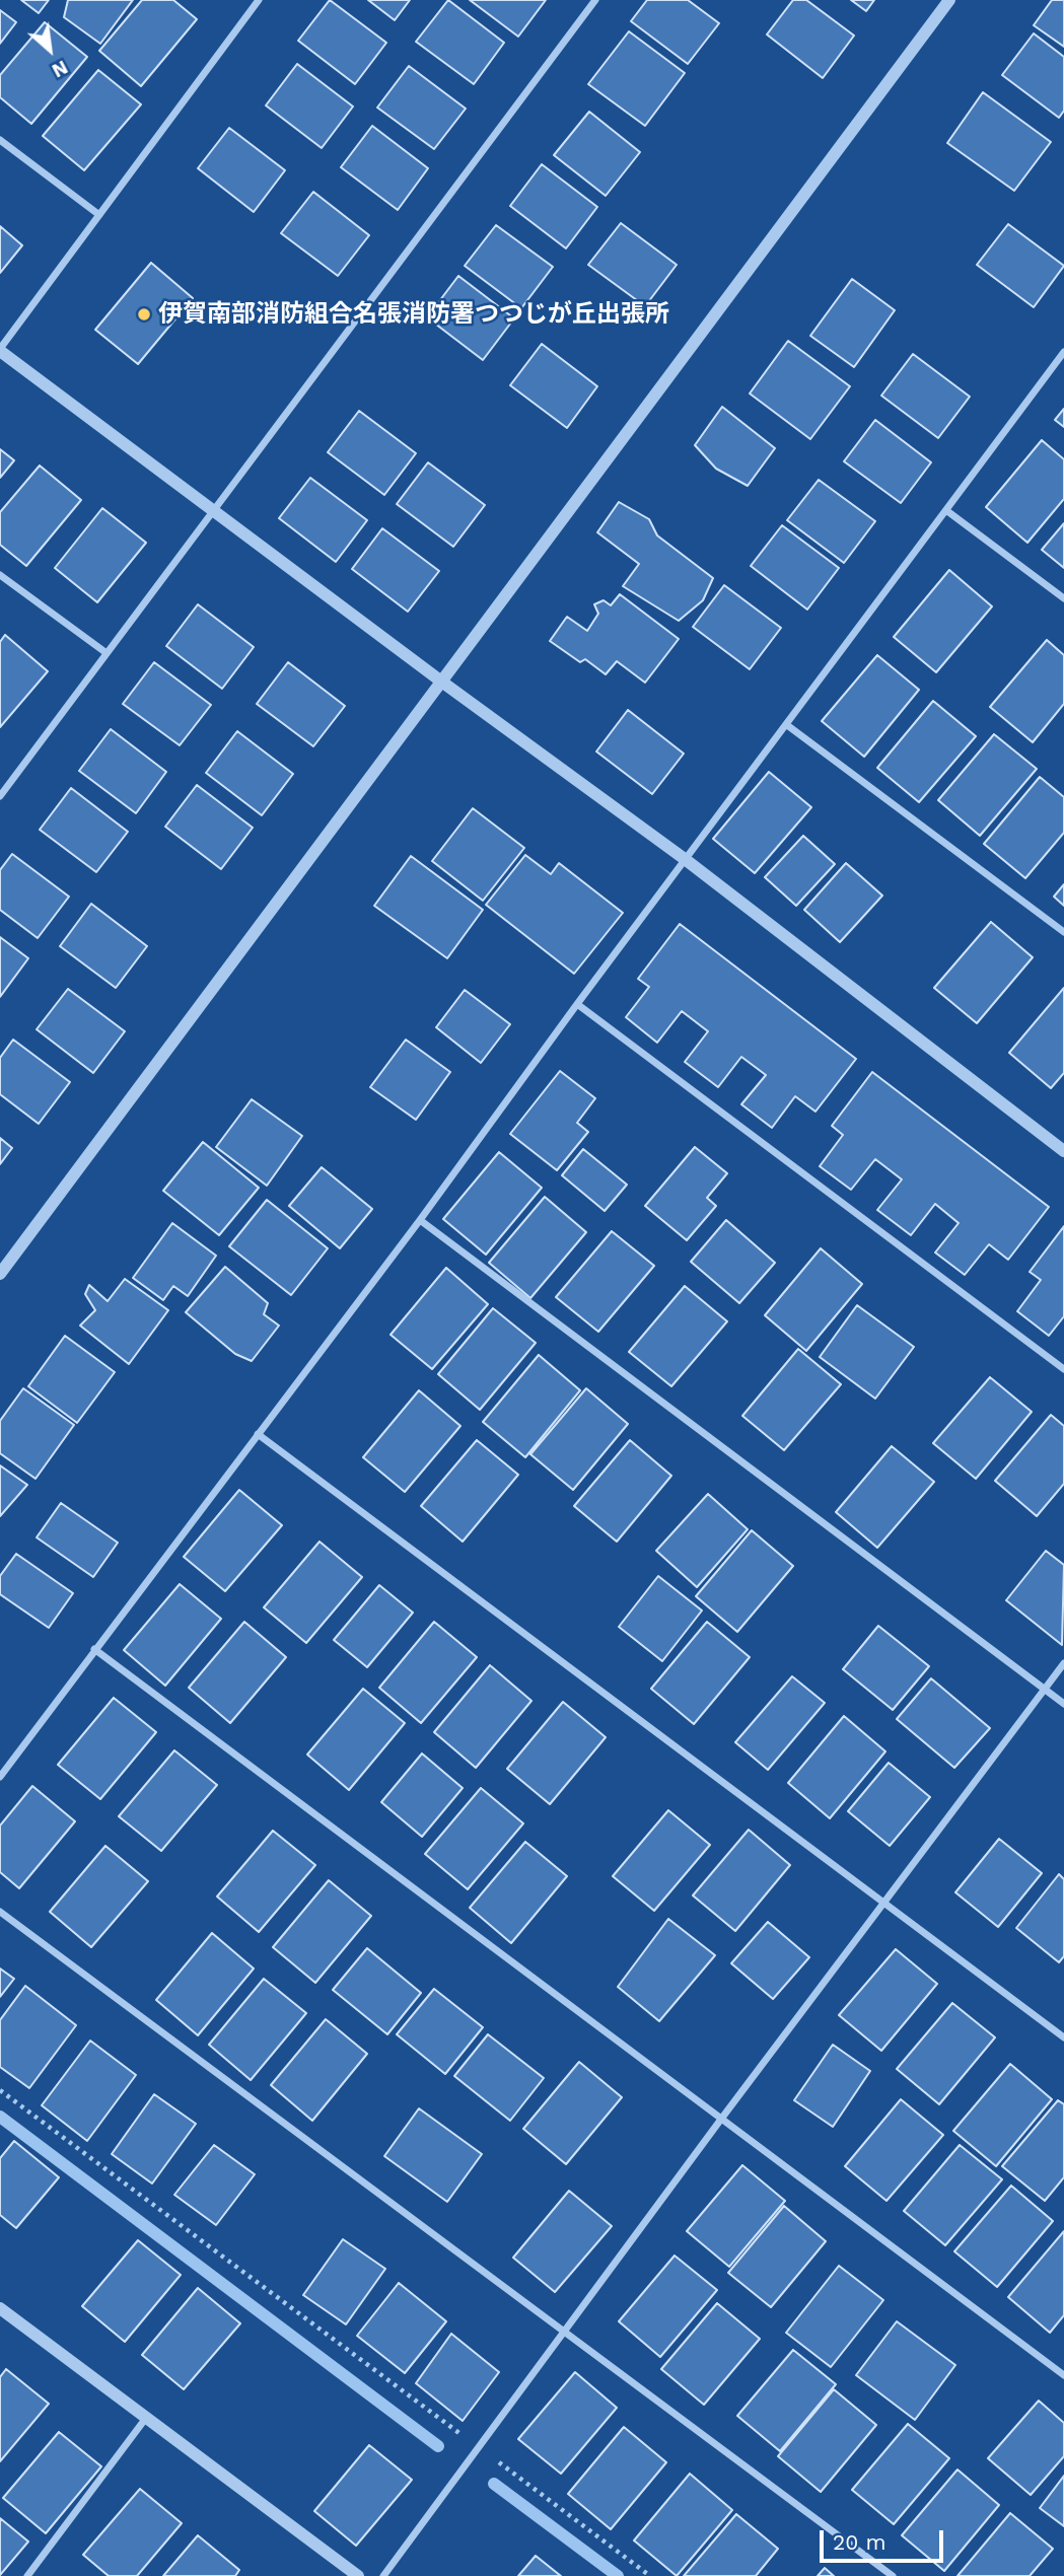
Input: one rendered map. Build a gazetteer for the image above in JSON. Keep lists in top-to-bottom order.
{
  "places": ["伊賀南部消防組合名張消防署つつじが丘出張所"],
  "scale_bar": "20 m",
  "north": "bottom right"
}
